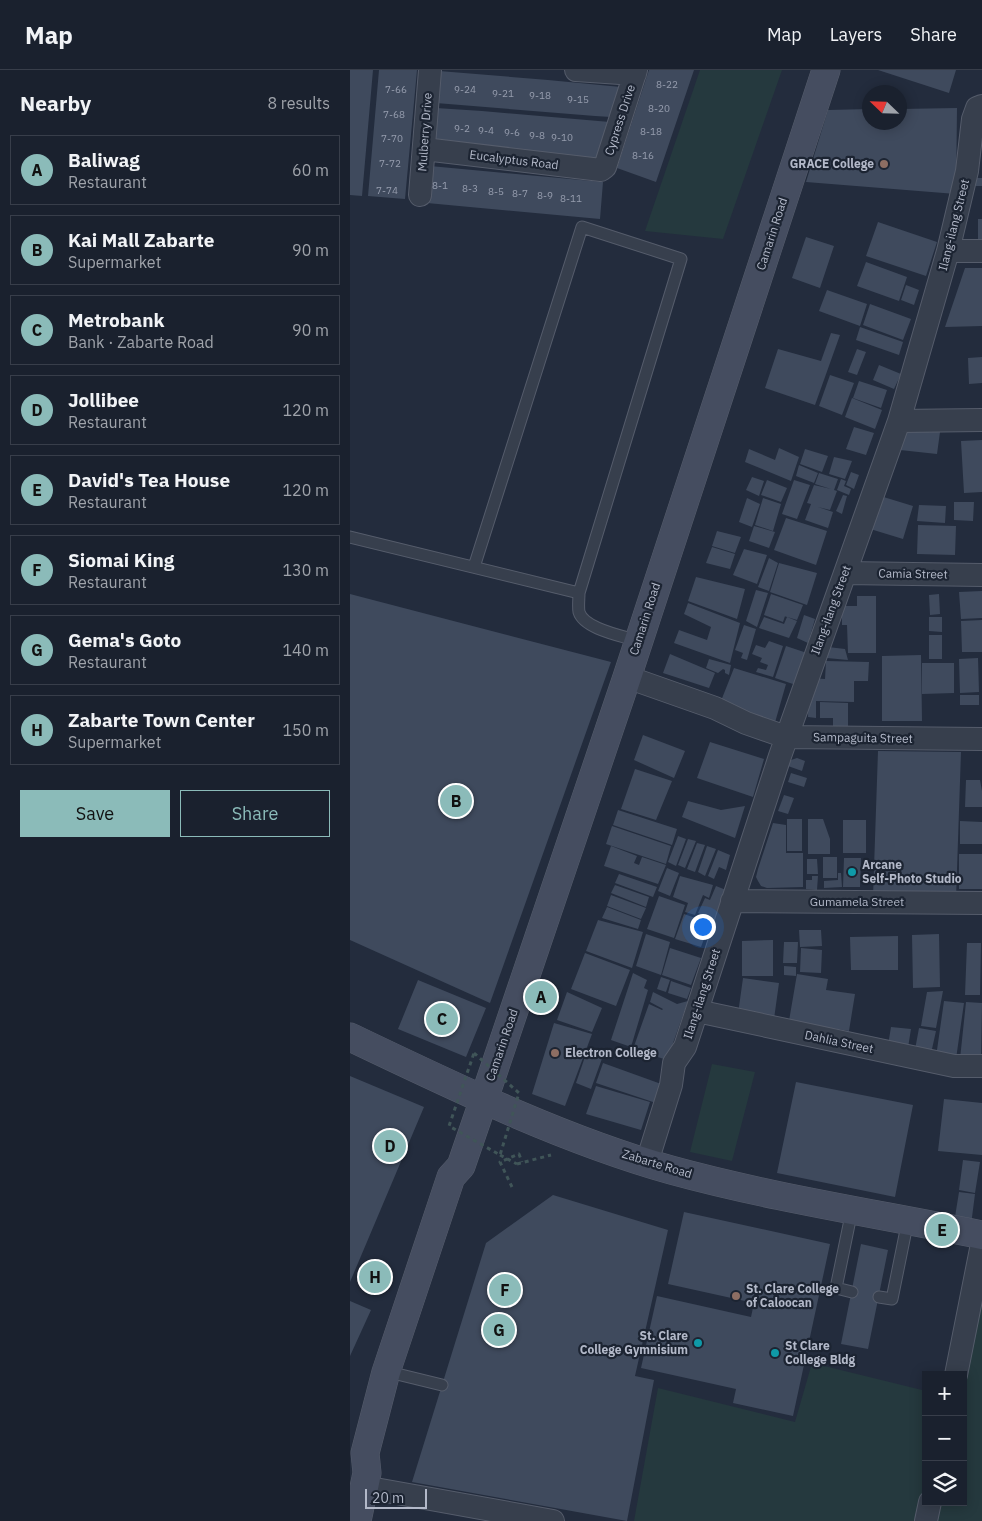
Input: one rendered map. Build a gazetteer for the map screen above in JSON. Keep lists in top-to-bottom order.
{
  "streets": {
    "main road": ["Camarin Road", "Zabarte Road"],
    "street": [
      "Cypress Drive",
      "Mulberry Drive",
      "Eucalyptus Road",
      "Ilang-ilang Street",
      "Camia Street",
      "Sampaguita Street",
      "Gumamela Street",
      "Dahlia Street"
    ]
  },
  "crossings": [
    ["Cypress Drive", "Eucalyptus Road"],
    ["Mulberry Drive", "Eucalyptus Road"],
    ["Ilang-ilang Street", "Camia Street"],
    ["Ilang-ilang Street", "Sampaguita Street"],
    ["Ilang-ilang Street", "Gumamela Street"],
    ["Ilang-ilang Street", "Dahlia Street"],
    ["Ilang-ilang Street", "Zabarte Road"],
    ["Camarin Road", "Sampaguita Street"],
    ["Camarin Road", "Zabarte Road"]
  ],
  "places": [
    "GRACE College",
    "Arcane Self-Photo Studio",
    "Electron College",
    "St. Clare College of Caloocan",
    "St. Clare College Gymnisium",
    "St Clare College Bldg"
  ],
  "house_numbers": [
    "8-22",
    "7-66",
    "9-24",
    "9-21",
    "9-18",
    "9-15",
    "8-20",
    "7-68",
    "9-2",
    "9-4",
    "8-18",
    "9-6",
    "9-8",
    "9-10",
    "7-70",
    "8-16",
    "7-72",
    "8-1",
    "8-3",
    "7-74",
    "8-5",
    "8-7",
    "8-9",
    "8-11"
  ],
  "scale_bar": "20 m",
  "north": "top left",
  "page": {
    "header": "Map",
    "nav": ["Map", "Layers", "Share"],
    "heading": ["Nearby", "8 results"],
    "list": [
      {
        "mark": "A",
        "name": "Baliwag",
        "note": "Restaurant",
        "value": "60 m"
      },
      {
        "mark": "B",
        "name": "Kai Mall Zabarte",
        "note": "Supermarket",
        "value": "90 m"
      },
      {
        "mark": "C",
        "name": "Metrobank",
        "note": "Bank · Zabarte Road",
        "value": "90 m"
      },
      {
        "mark": "D",
        "name": "Jollibee",
        "note": "Restaurant",
        "value": "120 m"
      },
      {
        "mark": "E",
        "name": "David's Tea House",
        "note": "Restaurant",
        "value": "120 m"
      },
      {
        "mark": "F",
        "name": "Siomai King",
        "note": "Restaurant",
        "value": "130 m"
      },
      {
        "mark": "G",
        "name": "Gema's Goto",
        "note": "Restaurant",
        "value": "140 m"
      },
      {
        "mark": "H",
        "name": "Zabarte Town Center",
        "note": "Supermarket",
        "value": "150 m"
      }
    ],
    "buttons": ["Save", "Share"],
    "pins": [
      "B",
      "A",
      "C",
      "D",
      "E",
      "H",
      "F",
      "G"
    ],
    "map_buttons": ["+", "−"],
    "scale": "20 m"
  }
}
